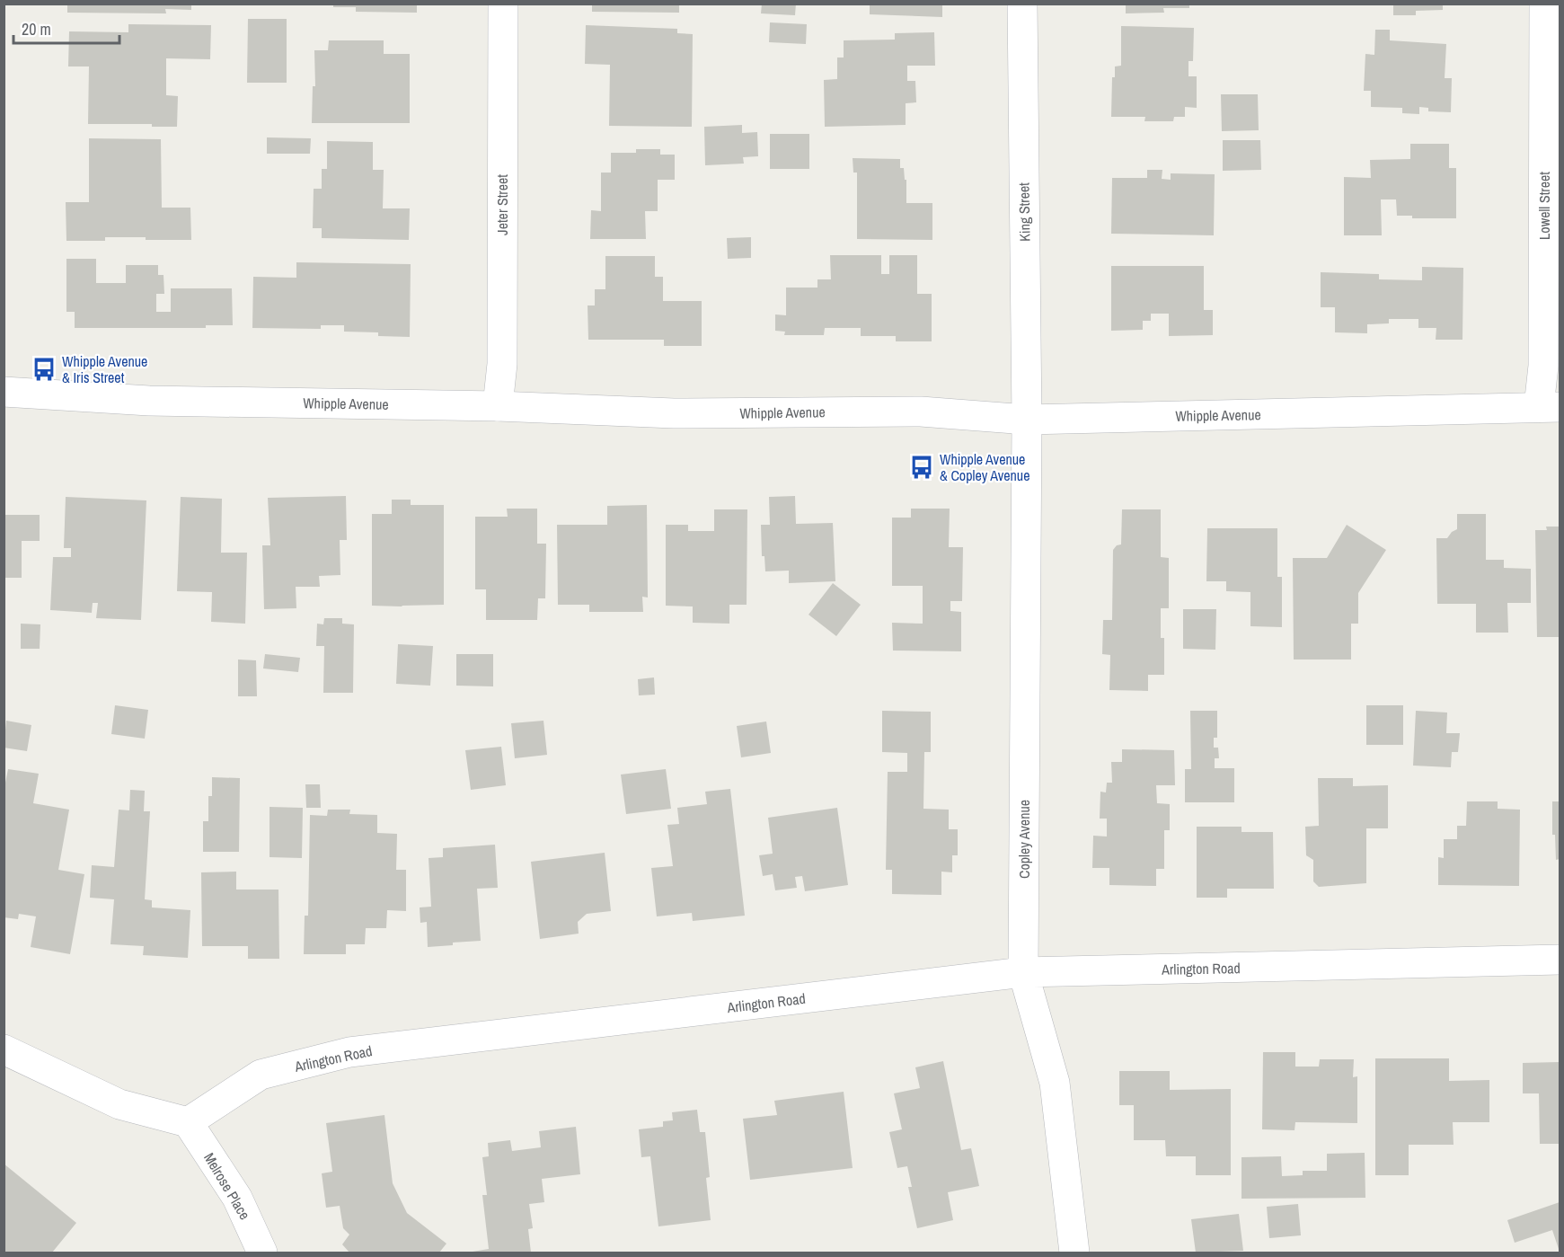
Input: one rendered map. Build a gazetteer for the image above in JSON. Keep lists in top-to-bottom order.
{
  "streets": {
    "street": [
      "Jeter Street",
      "Lowell Street",
      "King Street",
      "Whipple Avenue",
      "Copley Avenue",
      "Arlington Road",
      "Melrose Place"
    ]
  },
  "crossings": [
    ["Jeter Street", "Whipple Avenue"],
    ["Lowell Street", "Whipple Avenue"],
    ["King Street", "Whipple Avenue"],
    ["King Street", "Copley Avenue"],
    ["Whipple Avenue", "Copley Avenue"],
    ["Copley Avenue", "Arlington Road"],
    ["Arlington Road", "Melrose Place"]
  ],
  "places": {
    "bus stop": ["Whipple Avenue & Iris Street", "Whipple Avenue & Copley Avenue"]
  },
  "scale_bar": "20 m"
}
